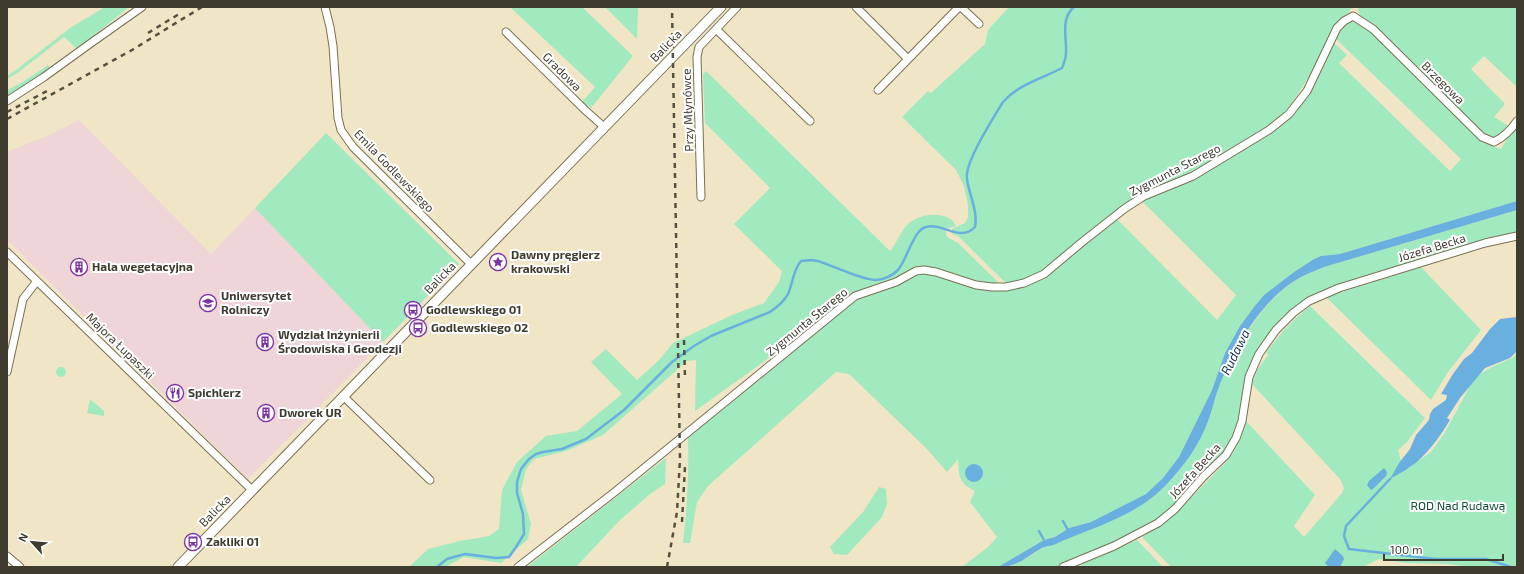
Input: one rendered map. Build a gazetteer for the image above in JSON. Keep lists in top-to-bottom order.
{
  "streets": {
    "street": [
      "Balicka",
      "Gradowa",
      "Brzegowa",
      "Przy Młynówce",
      "Zygmunta Starego",
      "Emila Godlewskiego",
      "Józefa Becka",
      "Majora Łupaszki"
    ]
  },
  "crossings": [
    ["Balicka", "Gradowa"],
    ["Balicka", "Emila Godlewskiego"],
    ["Balicka", "Majora Łupaszki"],
    ["Brzegowa", "Zygmunta Starego"]
  ],
  "water": ["Rudawa"],
  "parks": ["ROD Nad Rudawą"],
  "places": {
    "place": ["Dawny pręgierz krakowski"],
    "building": ["Hala wegetacyjna", "Wydział Inżynierii Środowiska i Geodezji", "Dworek UR"],
    "school or university": ["Uniwersytet Rolniczy"],
    "bus stop": ["Godlewskiego 01", "Godlewskiego 02", "Zakliki 01"],
    "restaurant": ["Spichlerz"]
  },
  "scale_bar": "100 m",
  "north": "top left"
}
